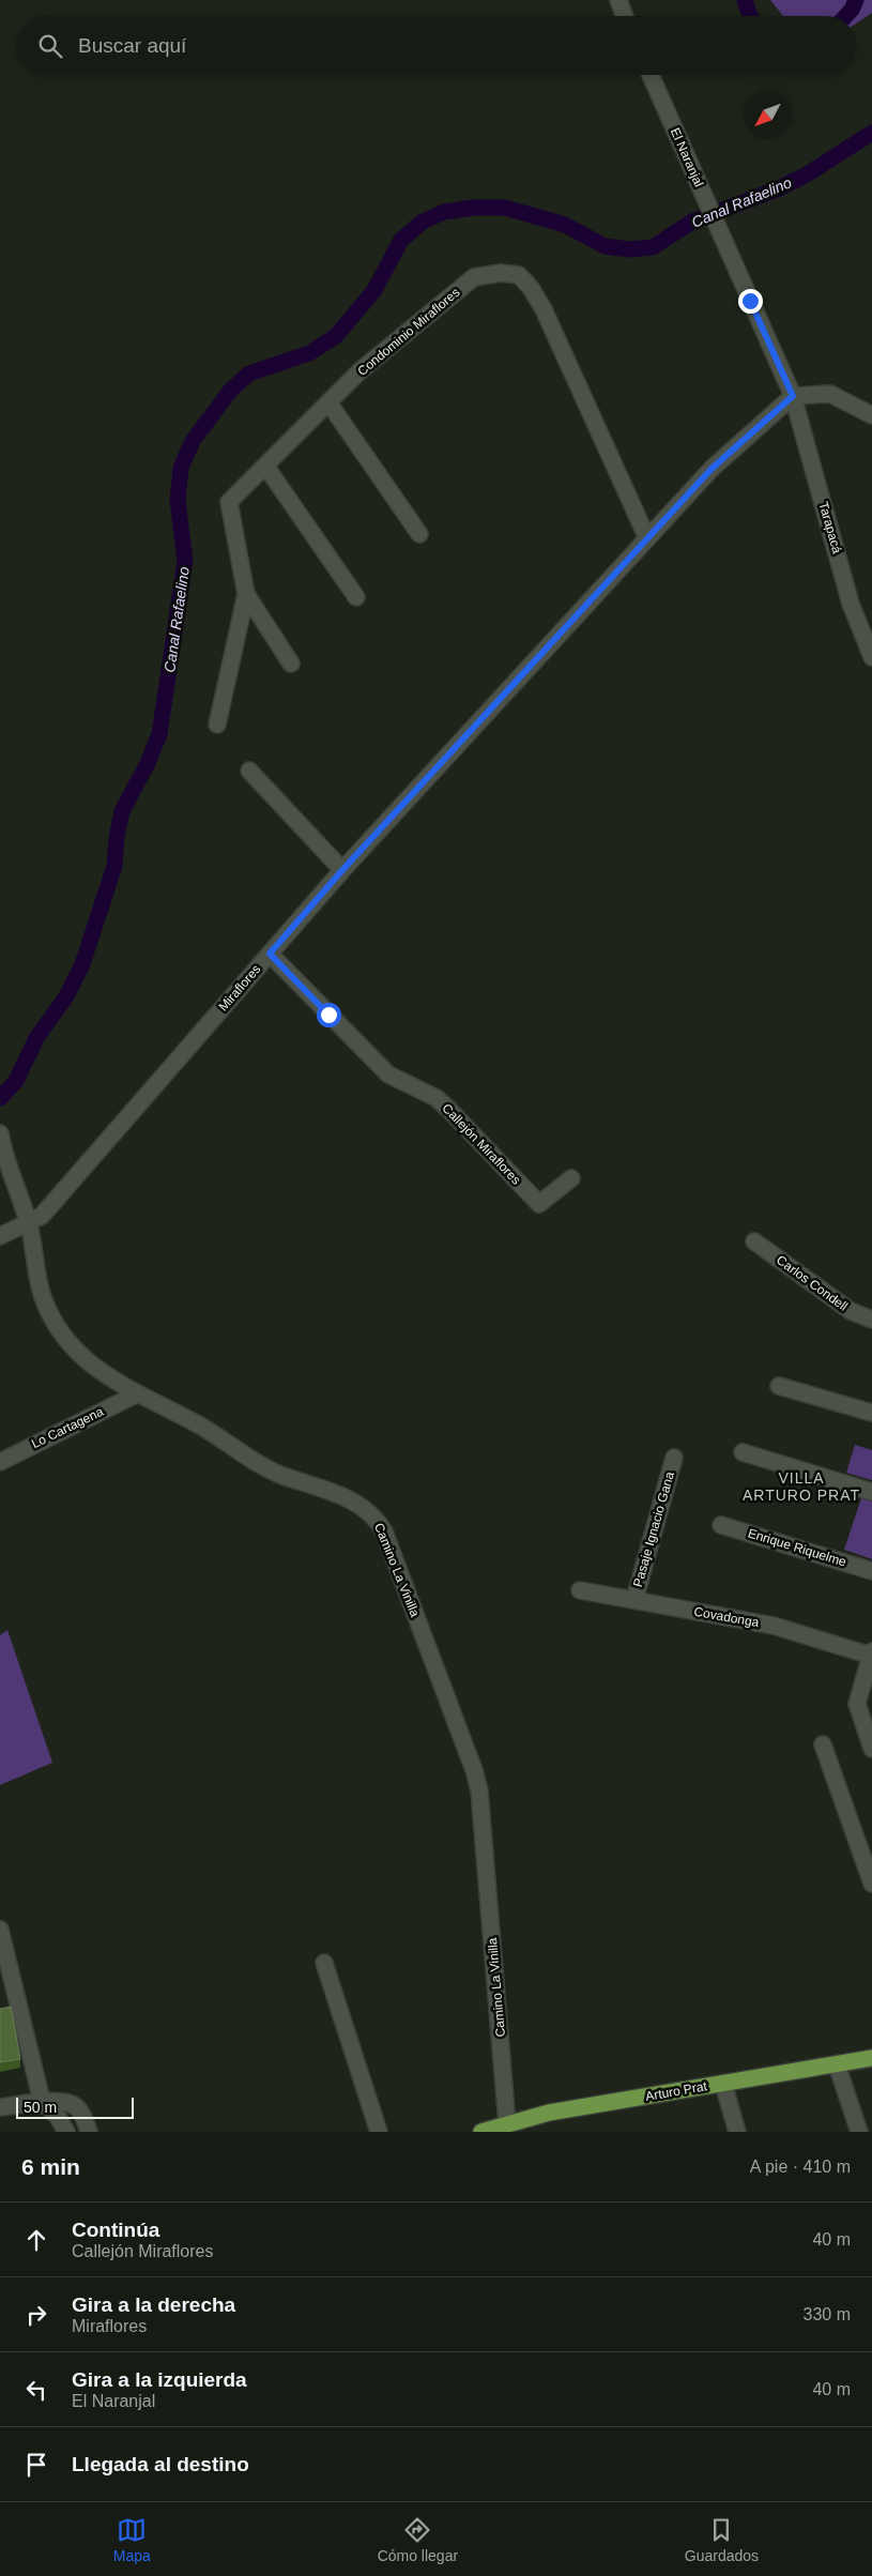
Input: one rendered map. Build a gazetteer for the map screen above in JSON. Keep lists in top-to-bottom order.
{
  "streets": {
    "main road": ["Arturo Prat"],
    "street": [
      "El Naranjal",
      "Condominio Miraflores",
      "Tarapacá",
      "Miraflores",
      "Callejón Miraflores",
      "Carlos Condell",
      "Lo Cartagena",
      "Pasaje Ignacio Gana",
      "Enrique Riquelme",
      "Camino La Vinilla",
      "Covadonga"
    ]
  },
  "crossings": [
    ["El Naranjal", "Tarapacá"],
    ["El Naranjal", "Miraflores"],
    ["Condominio Miraflores", "Miraflores"],
    ["Tarapacá", "Miraflores"],
    ["Miraflores", "Callejón Miraflores"],
    ["Miraflores", "Camino La Vinilla"],
    ["Lo Cartagena", "Camino La Vinilla"],
    ["Pasaje Ignacio Gana", "Covadonga"],
    ["Camino La Vinilla", "Arturo Prat"]
  ],
  "districts": ["VILLA ARTURO PRAT"],
  "water": ["Canal Rafaelino"],
  "scale_bar": "50 m",
  "north": "bottom left",
  "page": {
    "search": "Buscar aquí",
    "scale": "50 m",
    "heading": ["6 min", "A pie · 410 m"],
    "list": [
      ["Continúa", "Callejón Miraflores", "40 m"],
      ["Gira a la derecha", "Miraflores", "330 m"],
      ["Gira a la izquierda", "El Naranjal", "40 m"],
      "Llegada al destino"
    ],
    "nav": ["Mapa", "Cómo llegar", "Guardados"]
  }
}
